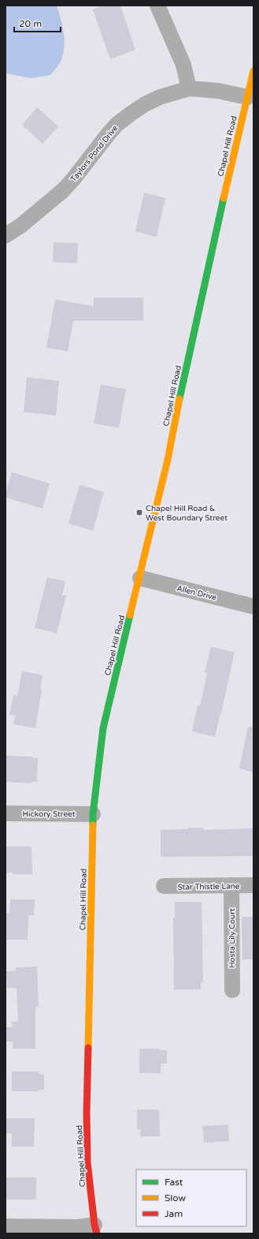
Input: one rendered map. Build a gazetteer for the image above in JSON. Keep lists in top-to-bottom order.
{
  "streets": {
    "main road": ["Chapel Hill Road"],
    "street": [
      "Taylors Pond Drive",
      "Allen Drive",
      "Hickory Street",
      "Star Thistle Lane",
      "Hosta Lily Court"
    ]
  },
  "crossings": [
    ["Chapel Hill Road", "Taylors Pond Drive"],
    ["Chapel Hill Road", "Allen Drive"],
    ["Chapel Hill Road", "Hickory Street"],
    ["Star Thistle Lane", "Hosta Lily Court"]
  ],
  "places": {
    "transit": ["Chapel Hill Road & West Boundary Street"]
  },
  "legend": ["Fast", "Slow", "Jam"],
  "scale_bar": "20 m"
}
